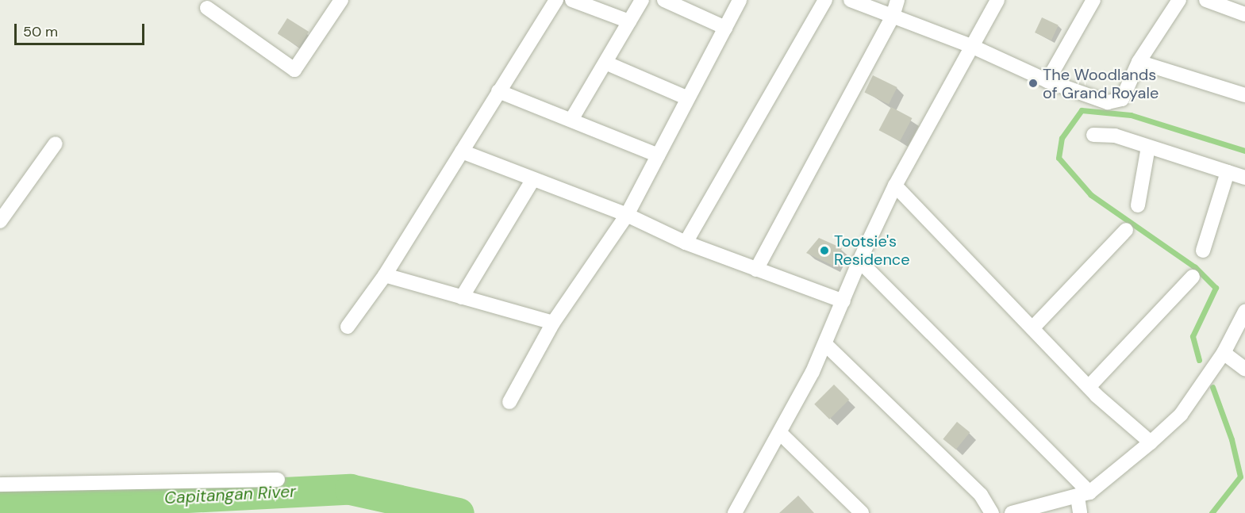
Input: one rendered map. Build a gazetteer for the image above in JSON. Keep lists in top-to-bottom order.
{
  "water": ["Capitangan River"],
  "places": ["The Woodlands of Grand Royale", "Tootsie's Residence"],
  "scale_bar": "50 m"
}
